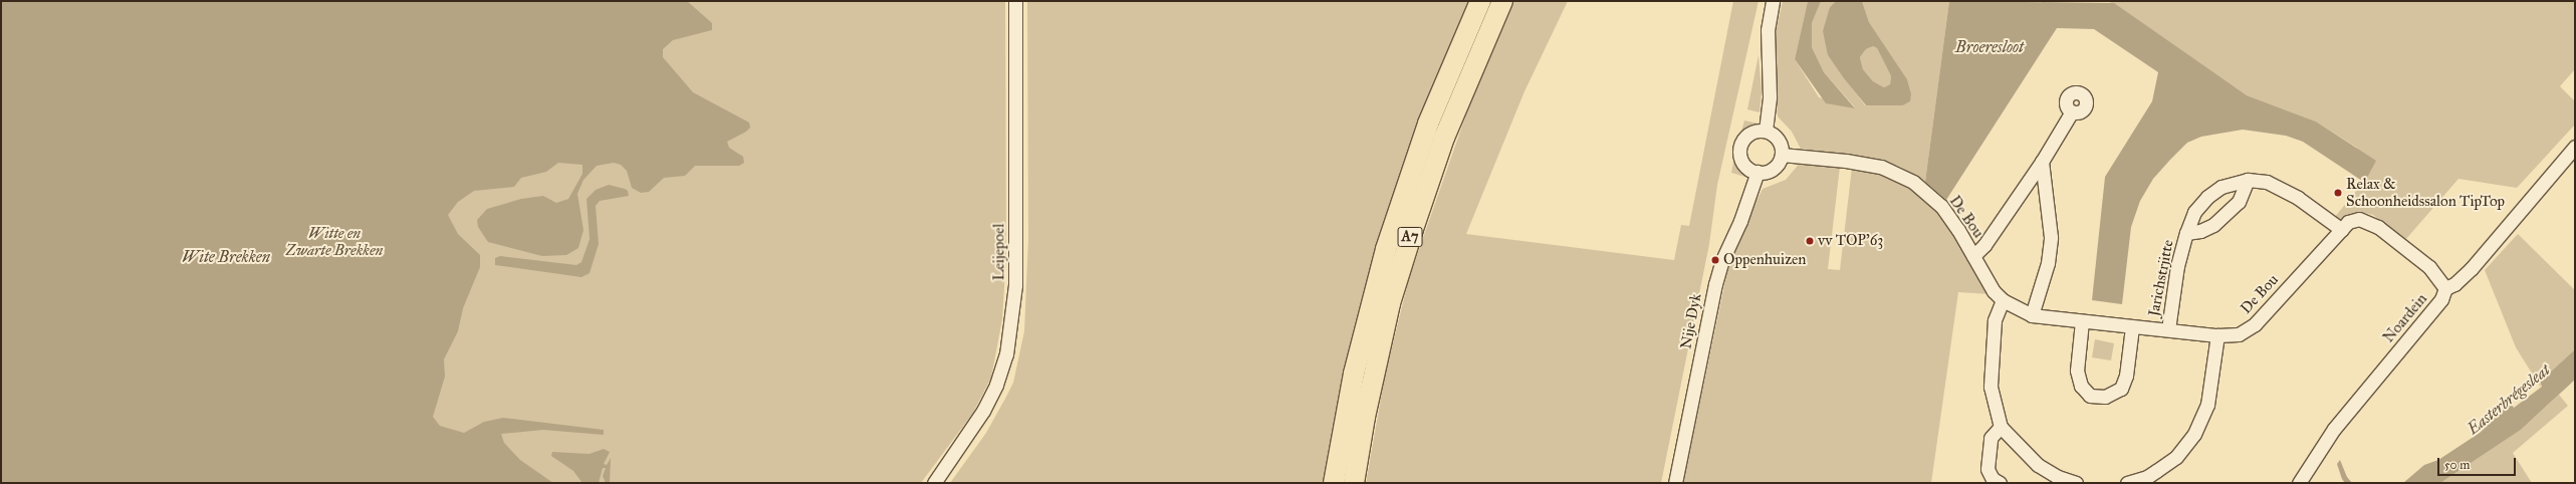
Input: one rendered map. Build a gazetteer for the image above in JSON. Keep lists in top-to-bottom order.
{
  "streets": {
    "highway": ["A7"],
    "street": [
      "De Bou",
      "Leijepoel",
      "Jarichstrjitte",
      "Noardein",
      "Nije Dyk"
    ]
  },
  "crossings": [
    ["De Bou", "Jarichstrjitte"],
    ["De Bou", "Nije Dyk"]
  ],
  "water": ["Broeresloot", "Wite Brekken", "Easterbrégesleat"],
  "parks": ["Witte en Zwarte Brekken"],
  "places": ["Relax & Schoonheidssalon TipTop", "vv TOP'63", "Oppenhuizen"],
  "scale_bar": "50 m"
}
